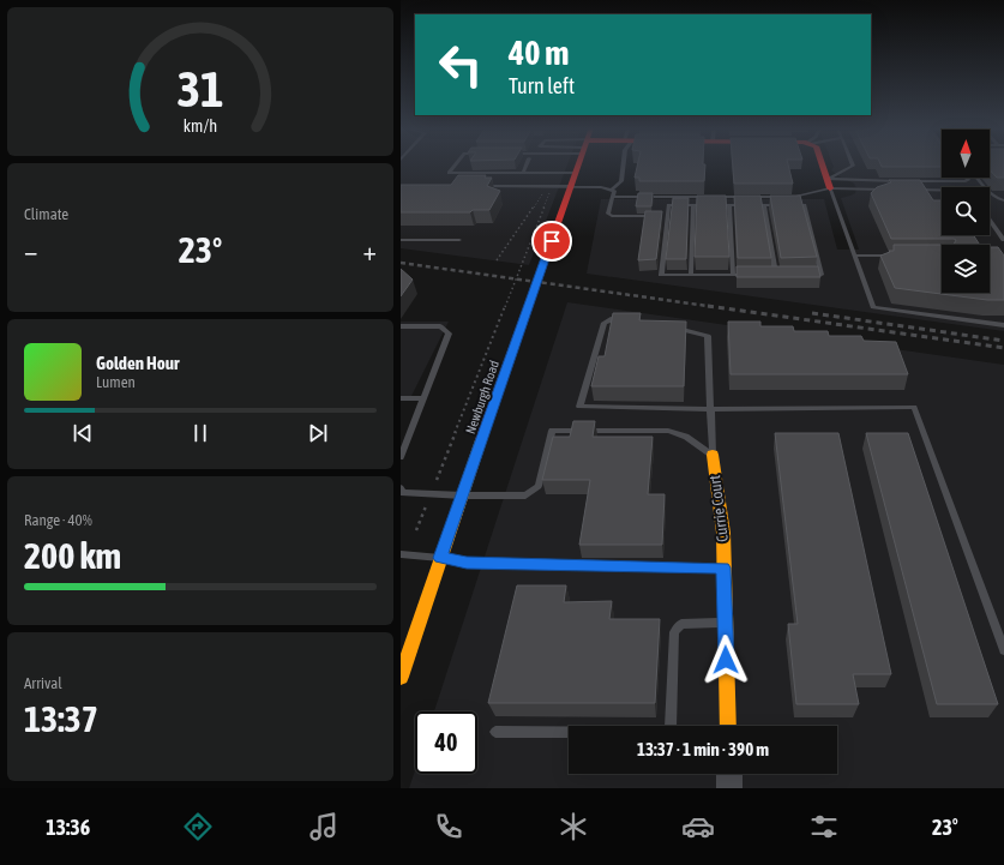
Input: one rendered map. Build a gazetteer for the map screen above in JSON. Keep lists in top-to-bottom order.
{
  "streets": {
    "main road": ["Newburgh Road", "Currie Court"]
  },
  "north": "top",
  "page": {
    "turn": ["40 m", "Turn left"],
    "tile": [
      "Climate",
      ["Range · 40%", "200 km"],
      ["Arrival", "13:37"]
    ],
    "heat": ["−", "23°", "+"],
    "song": ["Golden Hour", "Lumen"],
    "limit": "40",
    "trip": "13:37 · 1 min · 390 m",
    "tabs": ["13:36", "23°"],
    "gauge": ["31", "km/h"]
  }
}
